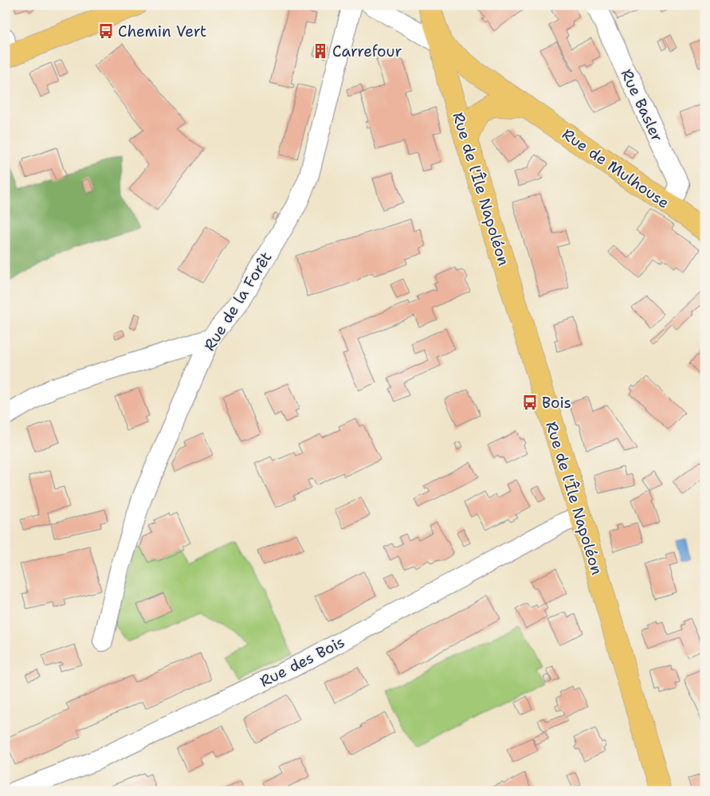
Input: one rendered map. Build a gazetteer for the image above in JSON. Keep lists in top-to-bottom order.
{
  "streets": {
    "main road": ["Rue de Mulhouse", "Rue de l'Île Napoléon"],
    "street": ["Rue Basler", "Rue de la Forêt", "Rue des Bois"]
  },
  "crossings": [
    ["Rue Basler", "Rue de Mulhouse"],
    ["Rue de Mulhouse", "Rue de l'Île Napoléon"],
    ["Rue de l'Île Napoléon", "Rue des Bois"]
  ],
  "places": {
    "bus stop": ["Chemin Vert", "Bois"],
    "building": ["Carrefour"]
  }
}
